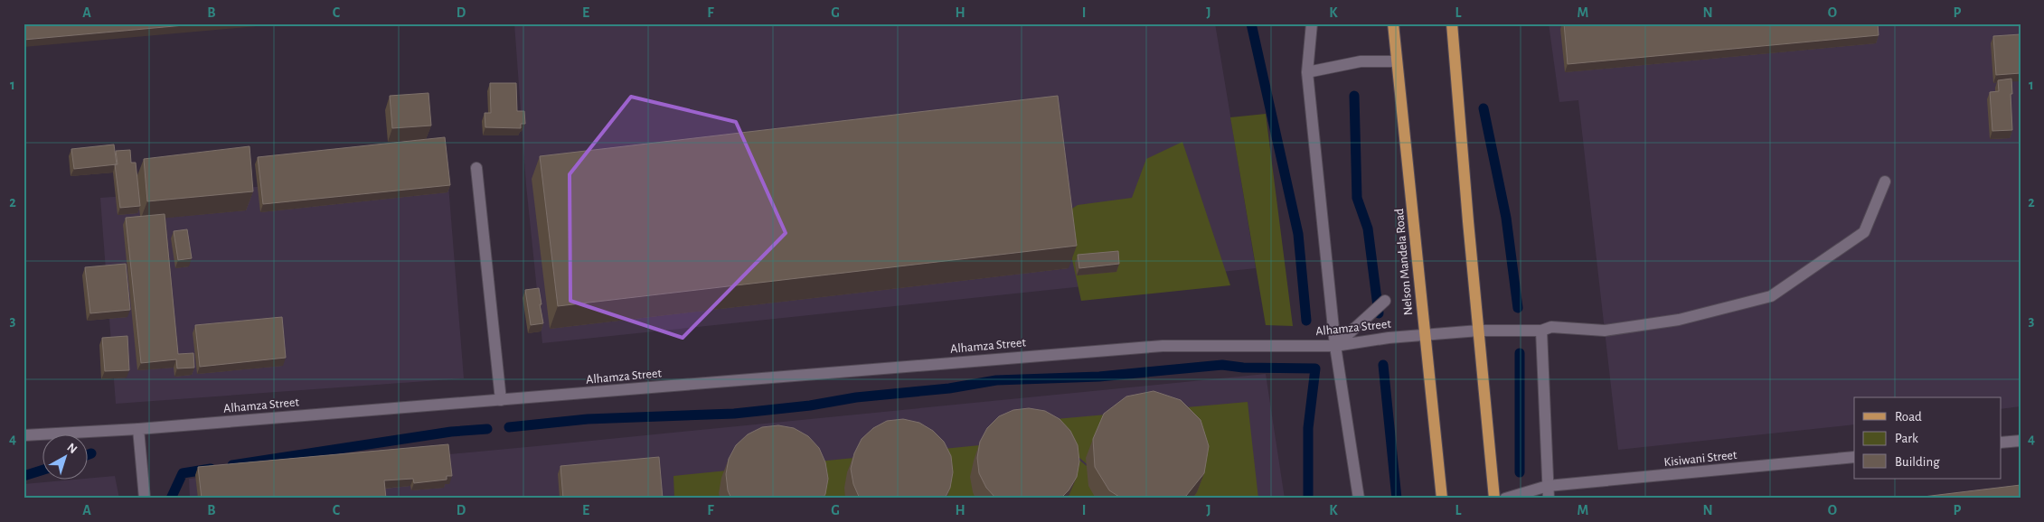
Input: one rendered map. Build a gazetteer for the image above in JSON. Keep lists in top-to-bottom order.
{
  "streets": {
    "main road": ["Nelson Mandela Road"],
    "street": ["Alhamza Street", "Kisiwani Street"]
  },
  "crossings": [
    ["Nelson Mandela Road", "Alhamza Street"]
  ],
  "legend": ["Road", "Park", "Building"],
  "north": "top right",
  "grid": {
    "columns": [
      "A",
      "B",
      "C",
      "D",
      "E",
      "F",
      "G",
      "H",
      "I",
      "J",
      "K",
      "L",
      "M",
      "N",
      "O",
      "P"
    ],
    "rows": [
      "1",
      "2",
      "3",
      "4"
    ]
  }
}
